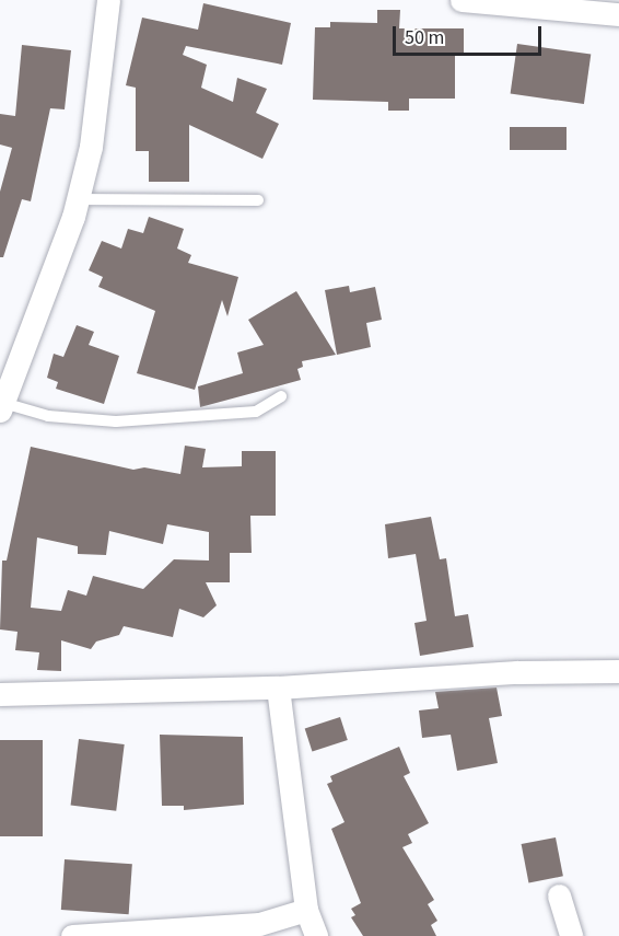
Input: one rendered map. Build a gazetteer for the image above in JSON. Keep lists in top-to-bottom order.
{
  "scale_bar": "50 m"
}
